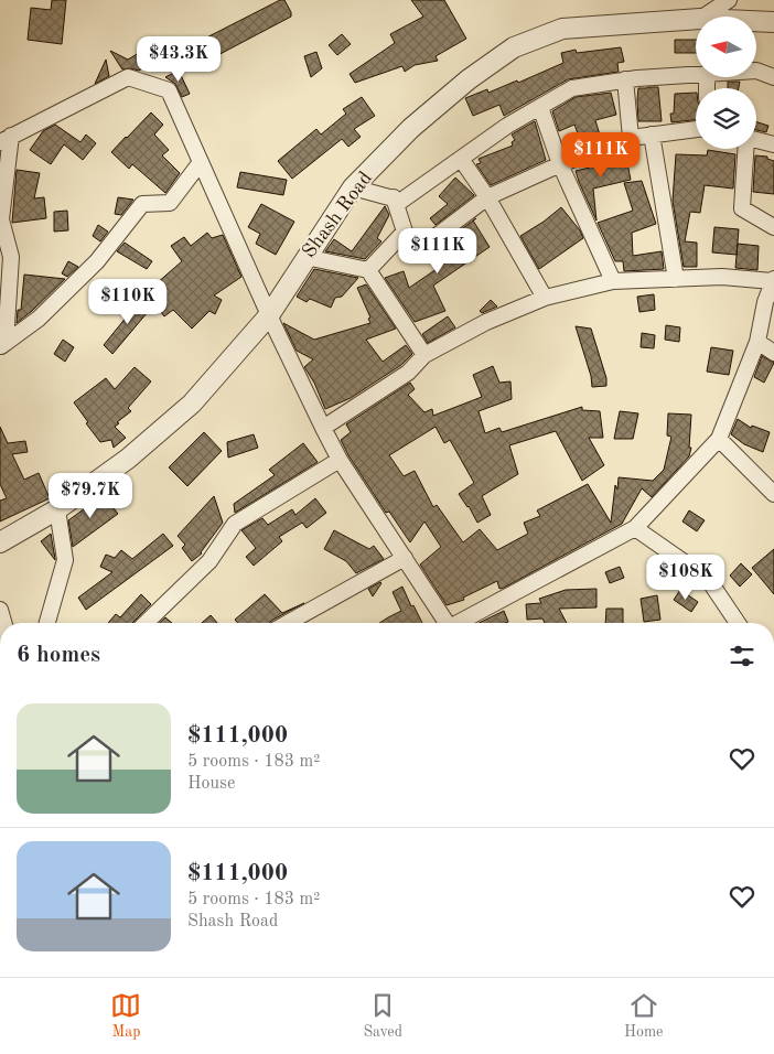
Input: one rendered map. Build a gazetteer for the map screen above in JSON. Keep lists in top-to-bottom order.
{
  "streets": {
    "street": ["Shash Road"]
  },
  "north": "left",
  "page": {
    "price": [
      "$43.3K",
      "$111K",
      "$111K",
      "$110K",
      "$79.7K",
      "$108K"
    ],
    "heading": "6 homes",
    "list": [
      {
        "name": "$111,000",
        "note": "5 rooms · 183 m² · House"
      },
      {
        "name": "$111,000",
        "note": "5 rooms · 183 m² · Shash Road"
      }
    ],
    "tabs": ["Map", "Saved", "Home"]
  }
}
